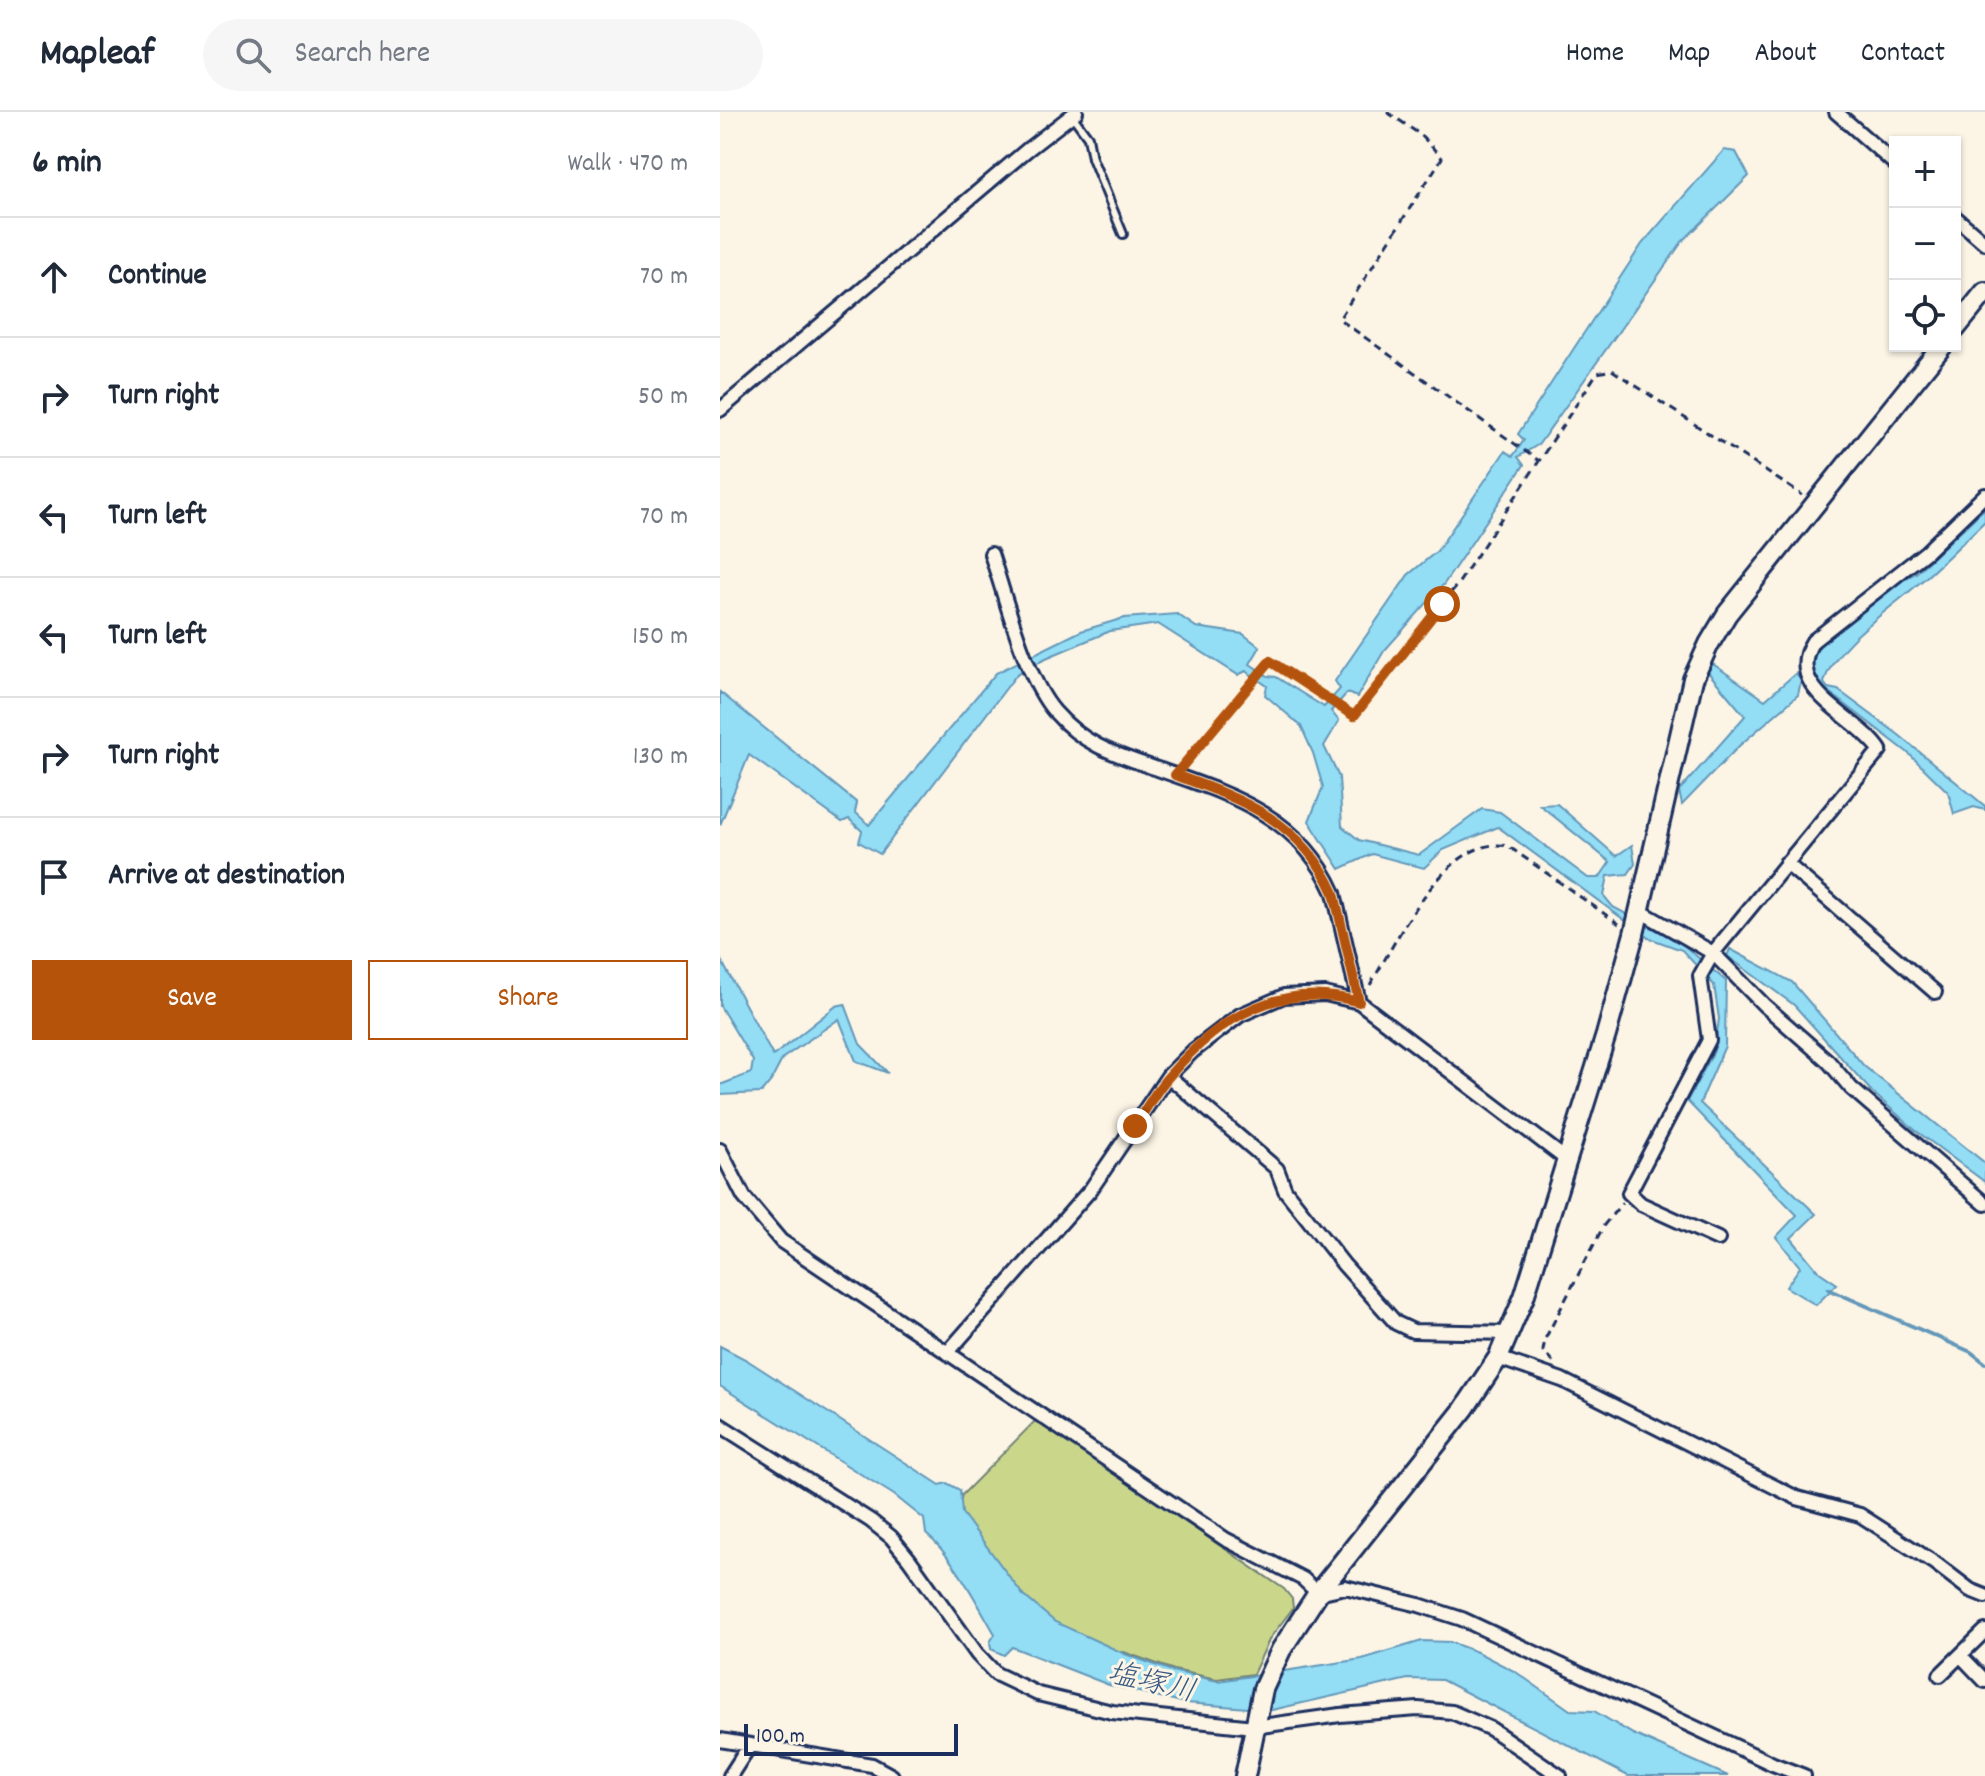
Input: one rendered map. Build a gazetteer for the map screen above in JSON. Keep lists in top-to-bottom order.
{
  "water": ["塩塚川"],
  "scale_bar": "100 m",
  "page": {
    "header": "Mapleaf",
    "search": "Search here",
    "nav": [
      "Home",
      "Map",
      "About",
      "Contact"
    ],
    "heading": ["6 min", "Walk · 470 m"],
    "map_buttons": ["+", "−"],
    "list": [
      ["Continue", "70 m"],
      ["Turn right", "50 m"],
      ["Turn left", "70 m"],
      ["Turn left", "150 m"],
      ["Turn right", "130 m"],
      "Arrive at destination"
    ],
    "buttons": ["Save", "Share"],
    "scale": "100 m"
  }
}
